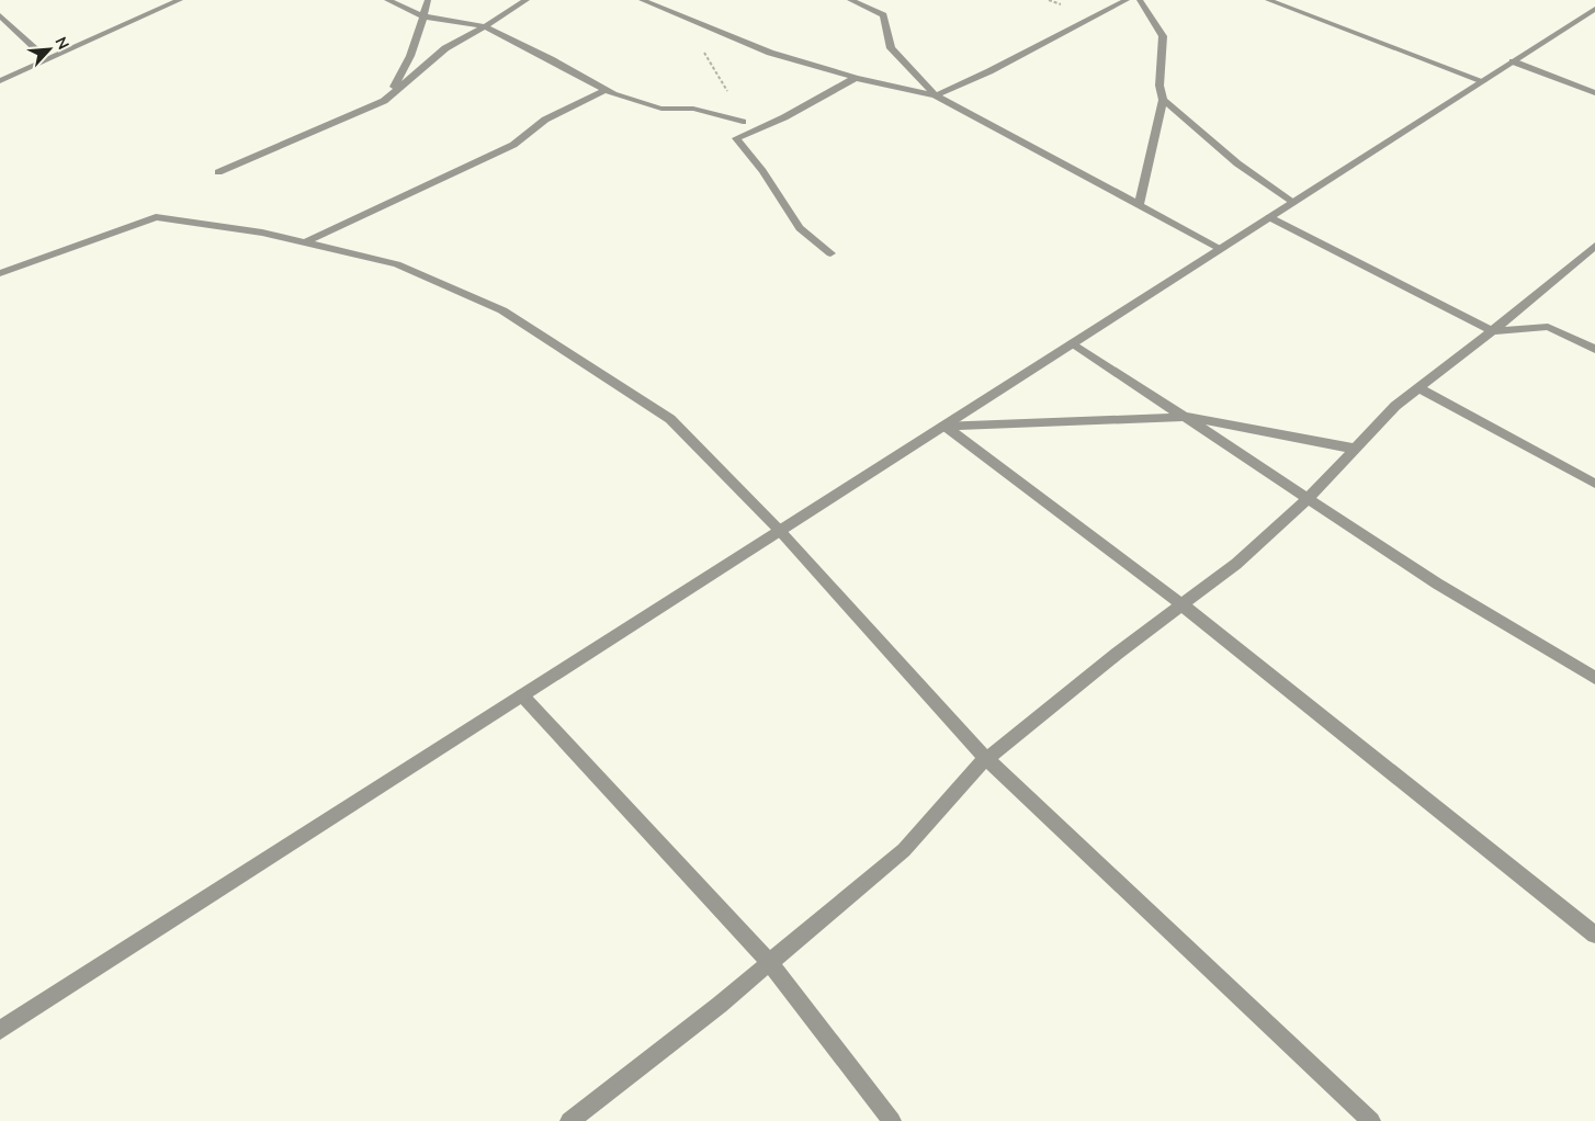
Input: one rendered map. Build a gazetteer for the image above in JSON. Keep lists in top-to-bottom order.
{
  "north": "top right"
}
